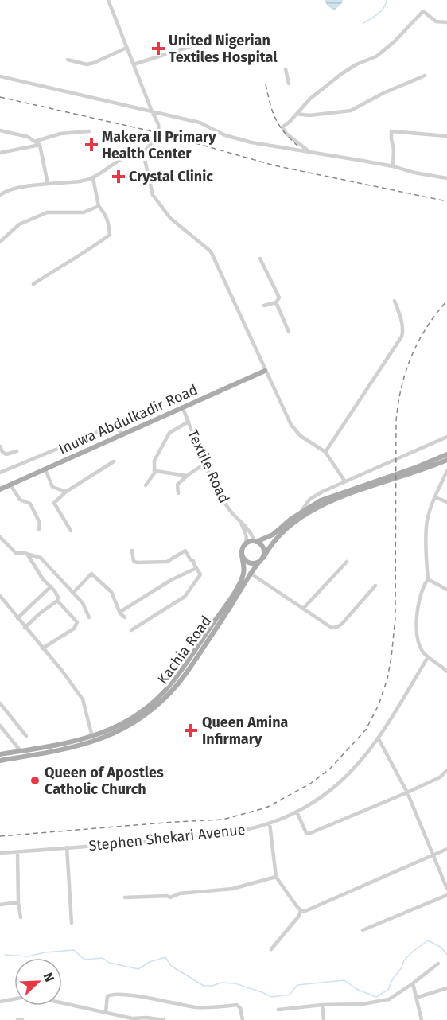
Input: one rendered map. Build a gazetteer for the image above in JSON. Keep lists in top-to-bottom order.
{
  "streets": {
    "main road": ["Inuwa Abdulkadir Road", "Kachia Road"],
    "street": ["Textile Road", "Stephen Shekari Avenue"]
  },
  "crossings": [
    ["Inuwa Abdulkadir Road", "Textile Road"],
    ["Textile Road", "Kachia Road"]
  ],
  "places": {
    "health": [
      "United Nigerian Textiles Hospital",
      "Makera II Primary Health Center",
      "Crystal Clinic",
      "Queen Amina Infirmary"
    ],
    "other": ["Queen of Apostles Catholic Church"]
  },
  "north": "top right"
}
